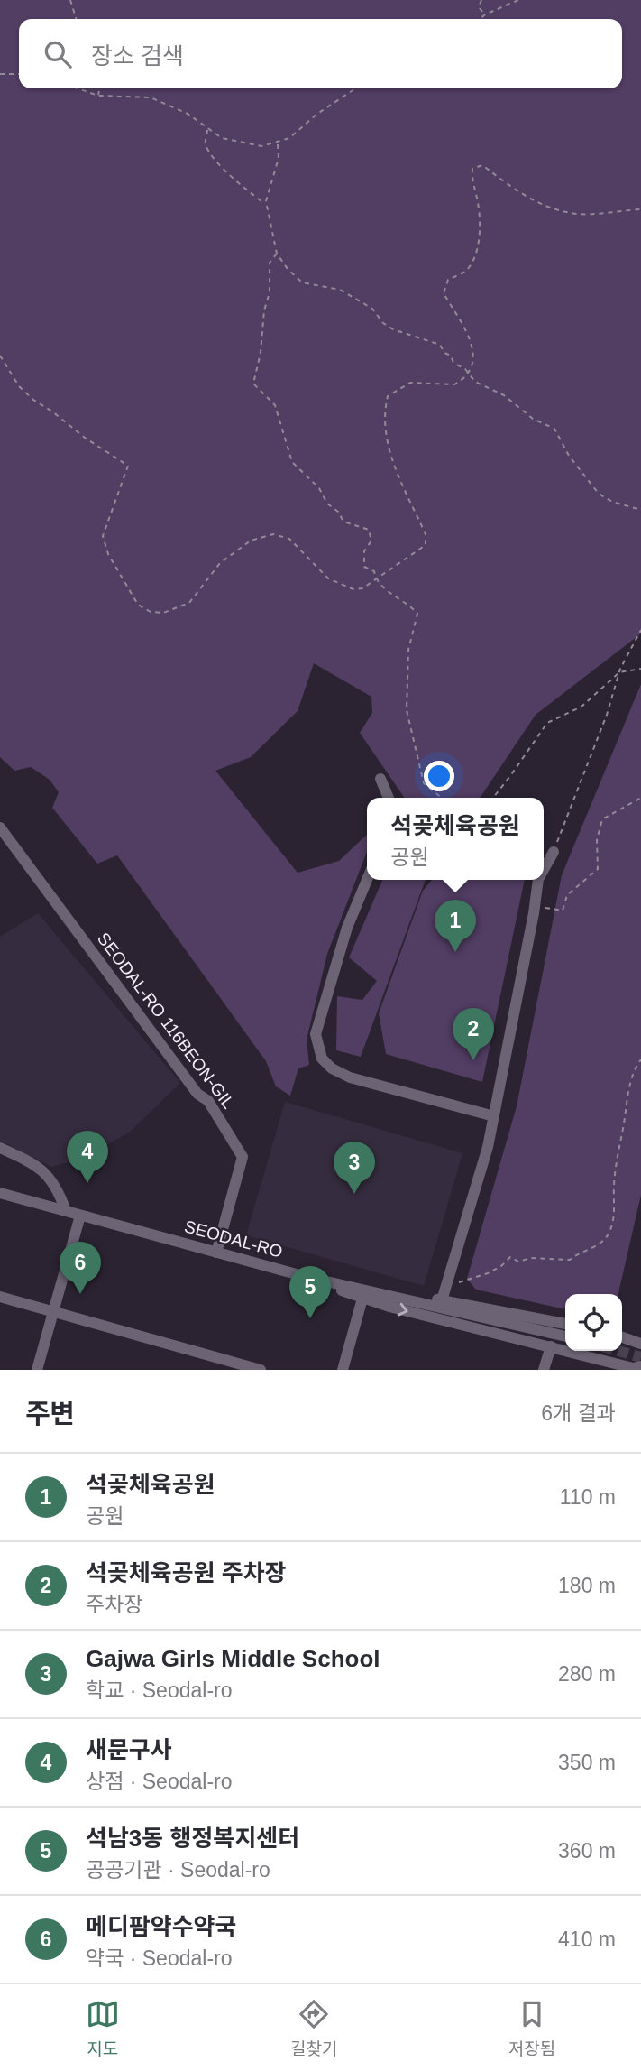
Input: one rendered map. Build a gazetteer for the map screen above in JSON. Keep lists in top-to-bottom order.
{
  "streets": {
    "street": ["SEODAL-RO 116BEON-GIL", "SEODAL-RO"]
  },
  "crossings": [
    ["SEODAL-RO 116BEON-GIL", "SEODAL-RO"]
  ],
  "page": {
    "search": "장소 검색",
    "popup": ["석곶체육공원", "공원"],
    "pins": [
      "1",
      "2",
      "4",
      "3",
      "6",
      "5"
    ],
    "heading": ["주변", "6개 결과"],
    "list": [
      {
        "mark": "1",
        "name": "석곶체육공원",
        "note": "공원",
        "value": "110 m"
      },
      {
        "mark": "2",
        "name": "석곶체육공원 주차장",
        "note": "주차장",
        "value": "180 m"
      },
      {
        "mark": "3",
        "name": "Gajwa Girls Middle School",
        "note": "학교 · Seodal-ro",
        "value": "280 m"
      },
      {
        "mark": "4",
        "name": "새문구사",
        "note": "상점 · Seodal-ro",
        "value": "350 m"
      },
      {
        "mark": "5",
        "name": "석남3동 행정복지센터",
        "note": "공공기관 · Seodal-ro",
        "value": "360 m"
      },
      {
        "mark": "6",
        "name": "메디팜약수약국",
        "note": "약국 · Seodal-ro",
        "value": "410 m"
      }
    ],
    "nav": ["지도", "길찾기", "저장됨"]
  }
}
